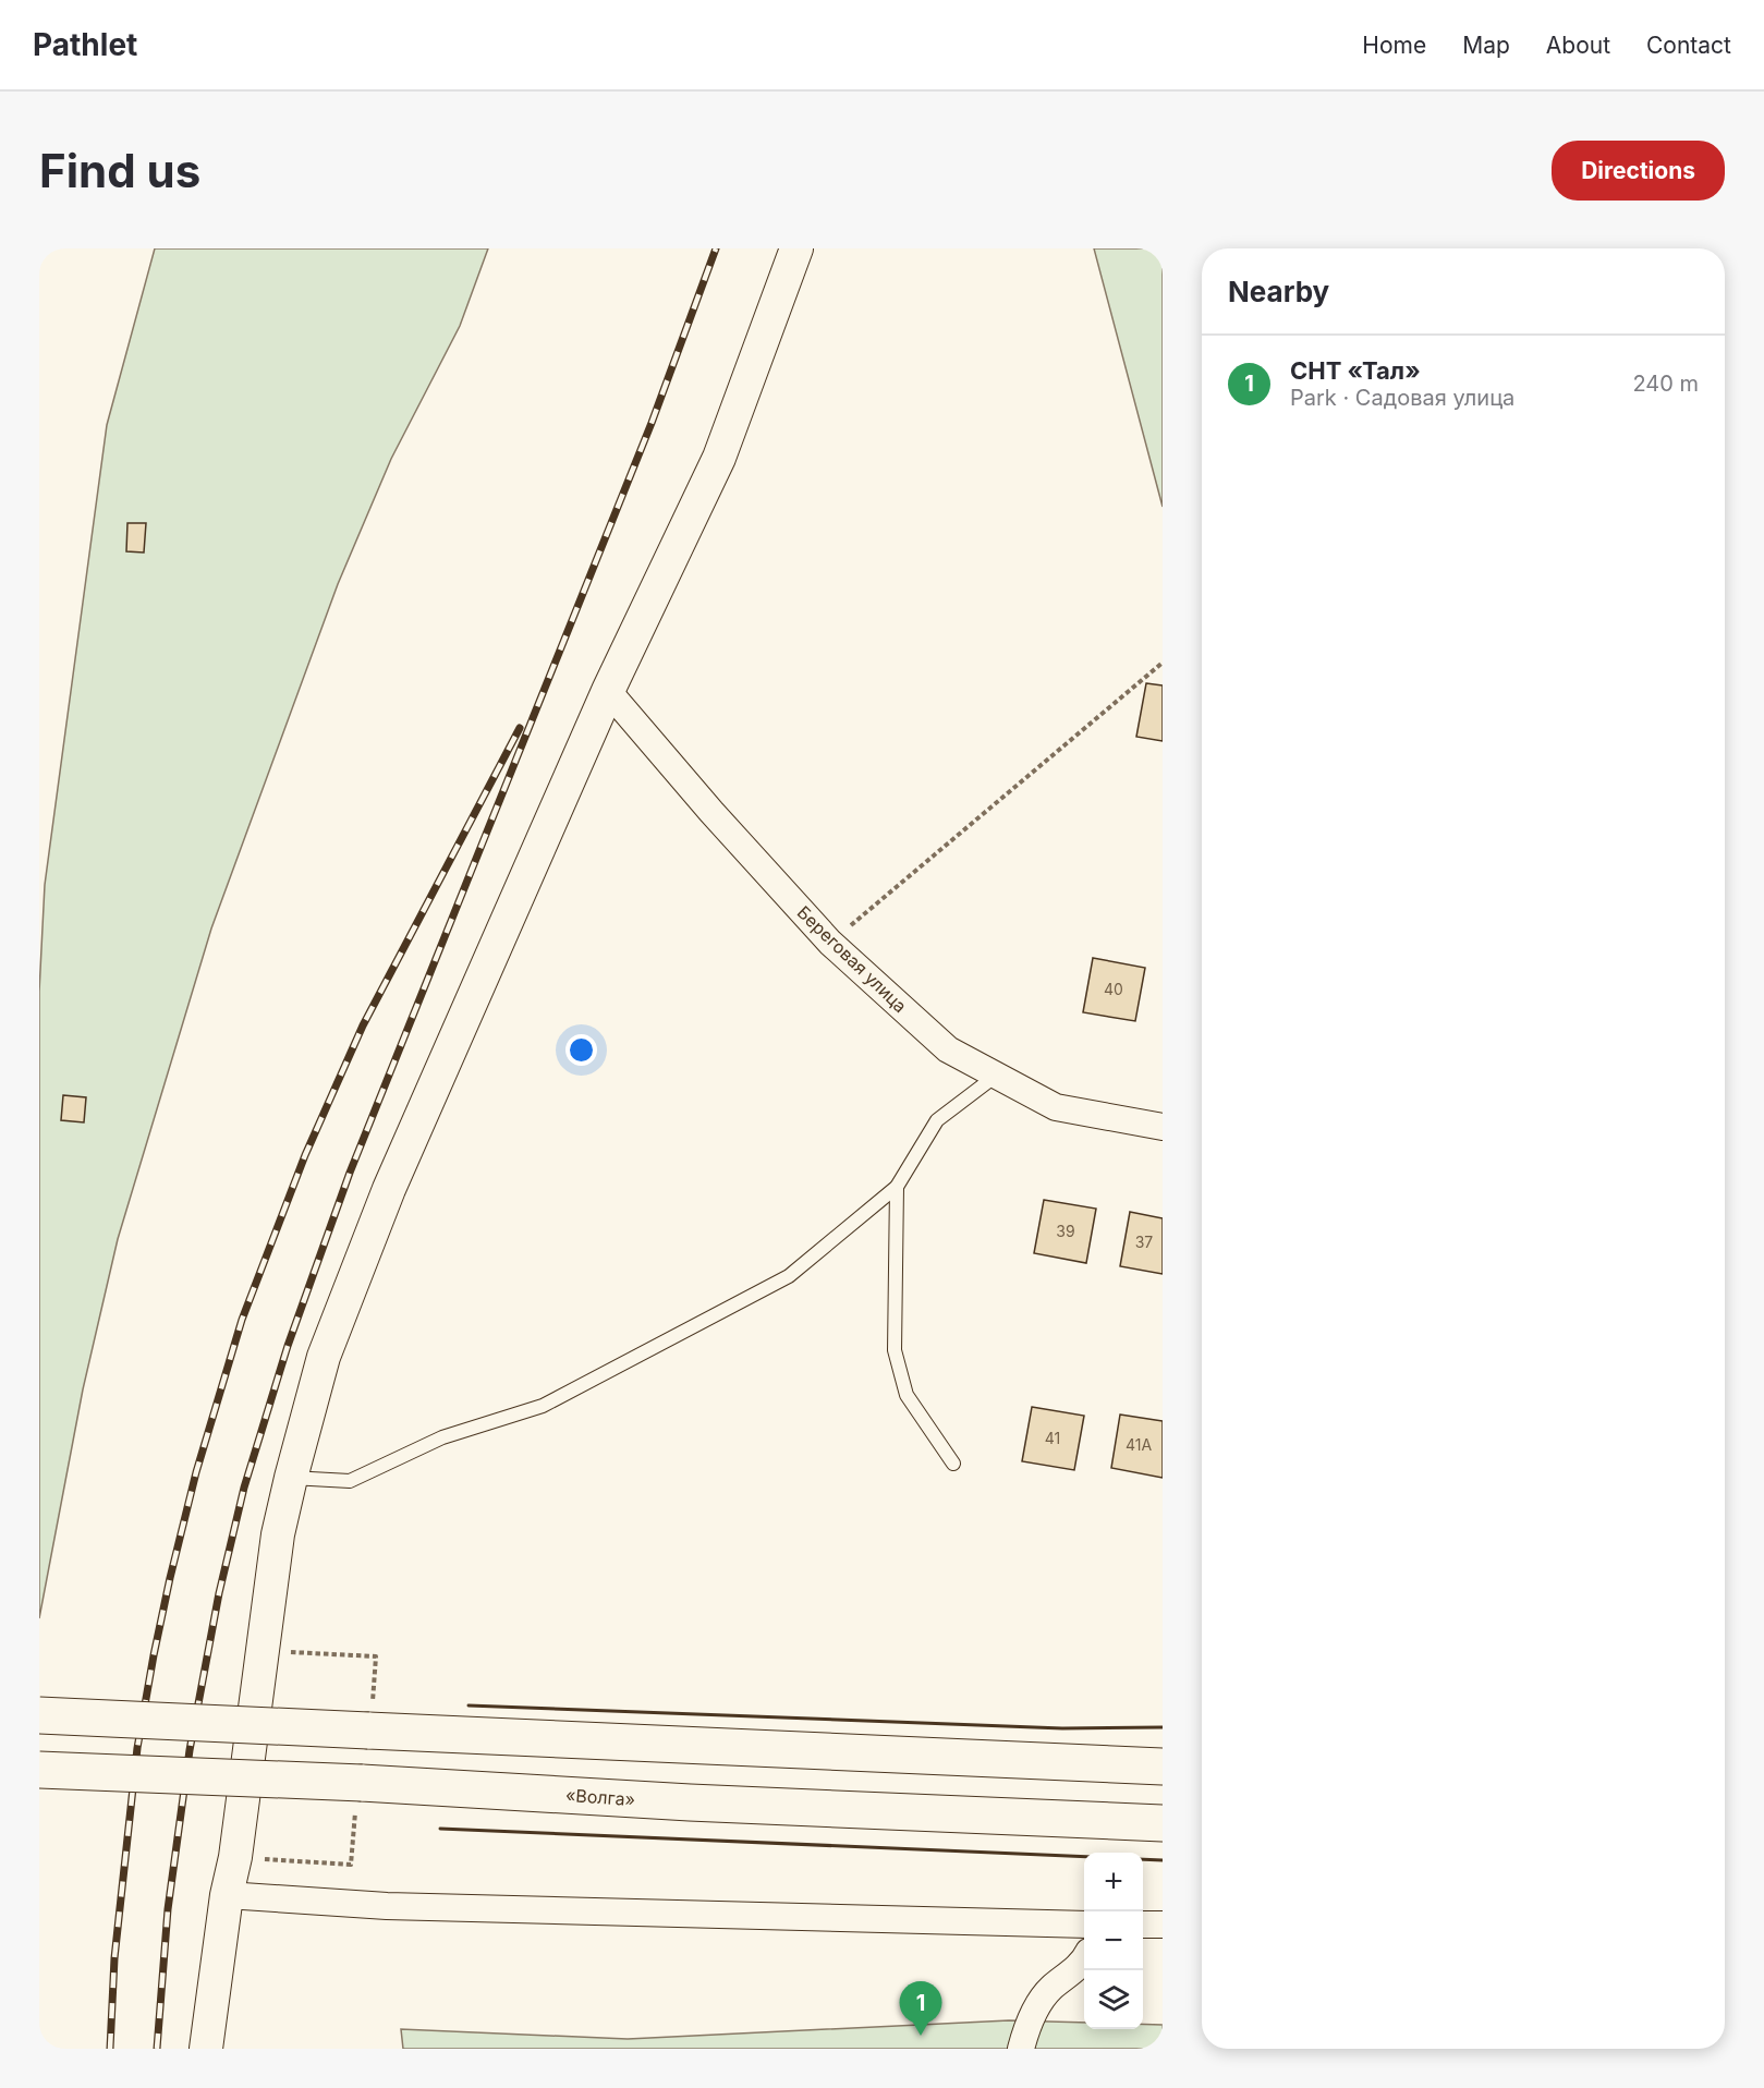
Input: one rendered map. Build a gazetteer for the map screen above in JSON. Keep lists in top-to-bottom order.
{
  "streets": {
    "highway": ["«Волга»"],
    "street": ["Береговая улица"]
  },
  "house_numbers": [
    "40",
    "39",
    "37",
    "41",
    "41А"
  ],
  "page": {
    "header": "Pathlet",
    "nav": [
      "Home",
      "Map",
      "About",
      "Contact"
    ],
    "buttons": "Directions",
    "title": "Find us",
    "heading": "Nearby",
    "list": [
      {
        "mark": "1",
        "name": "СНТ «Тал»",
        "note": "Park · Садовая улица",
        "value": "240 m"
      }
    ],
    "map_buttons": ["+", "−"],
    "pins": "1"
  }
}
